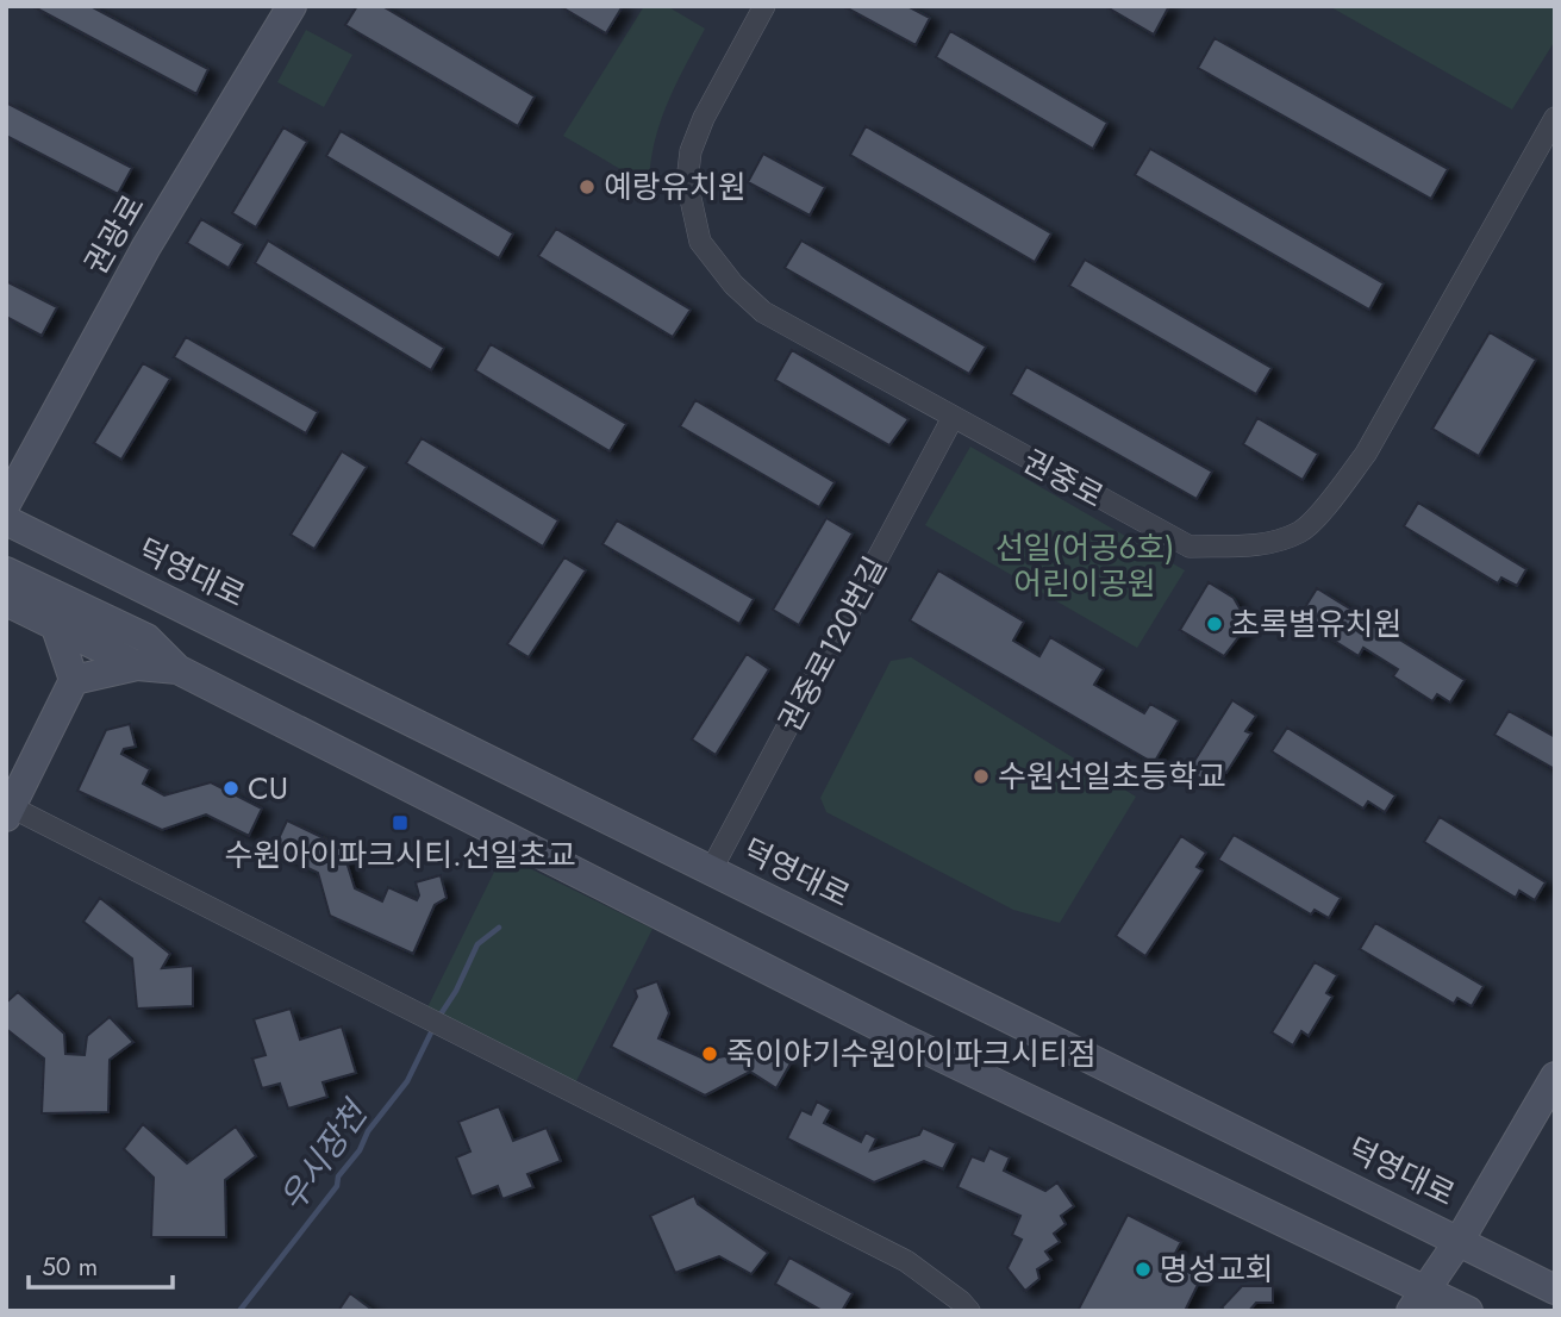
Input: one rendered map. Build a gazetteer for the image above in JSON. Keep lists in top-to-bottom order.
{
  "streets": {
    "main road": ["권광로", "덕영대로"],
    "street": ["권중로", "권중로120번길"]
  },
  "crossings": [
    ["권중로", "권중로120번길"],
    ["덕영대로", "권중로120번길"]
  ],
  "water": ["우시장천"],
  "parks": ["선일(어공6호) 어린이공원"],
  "places": {
    "other": [
      "예랑유치원",
      "초록별유치원",
      "수원선일초등학교",
      "CU",
      "죽이야기수원아이파크시티점",
      "명성교회"
    ],
    "transit": ["수원아이파크시티.선일초교"]
  },
  "scale_bar": "50 m"
}
